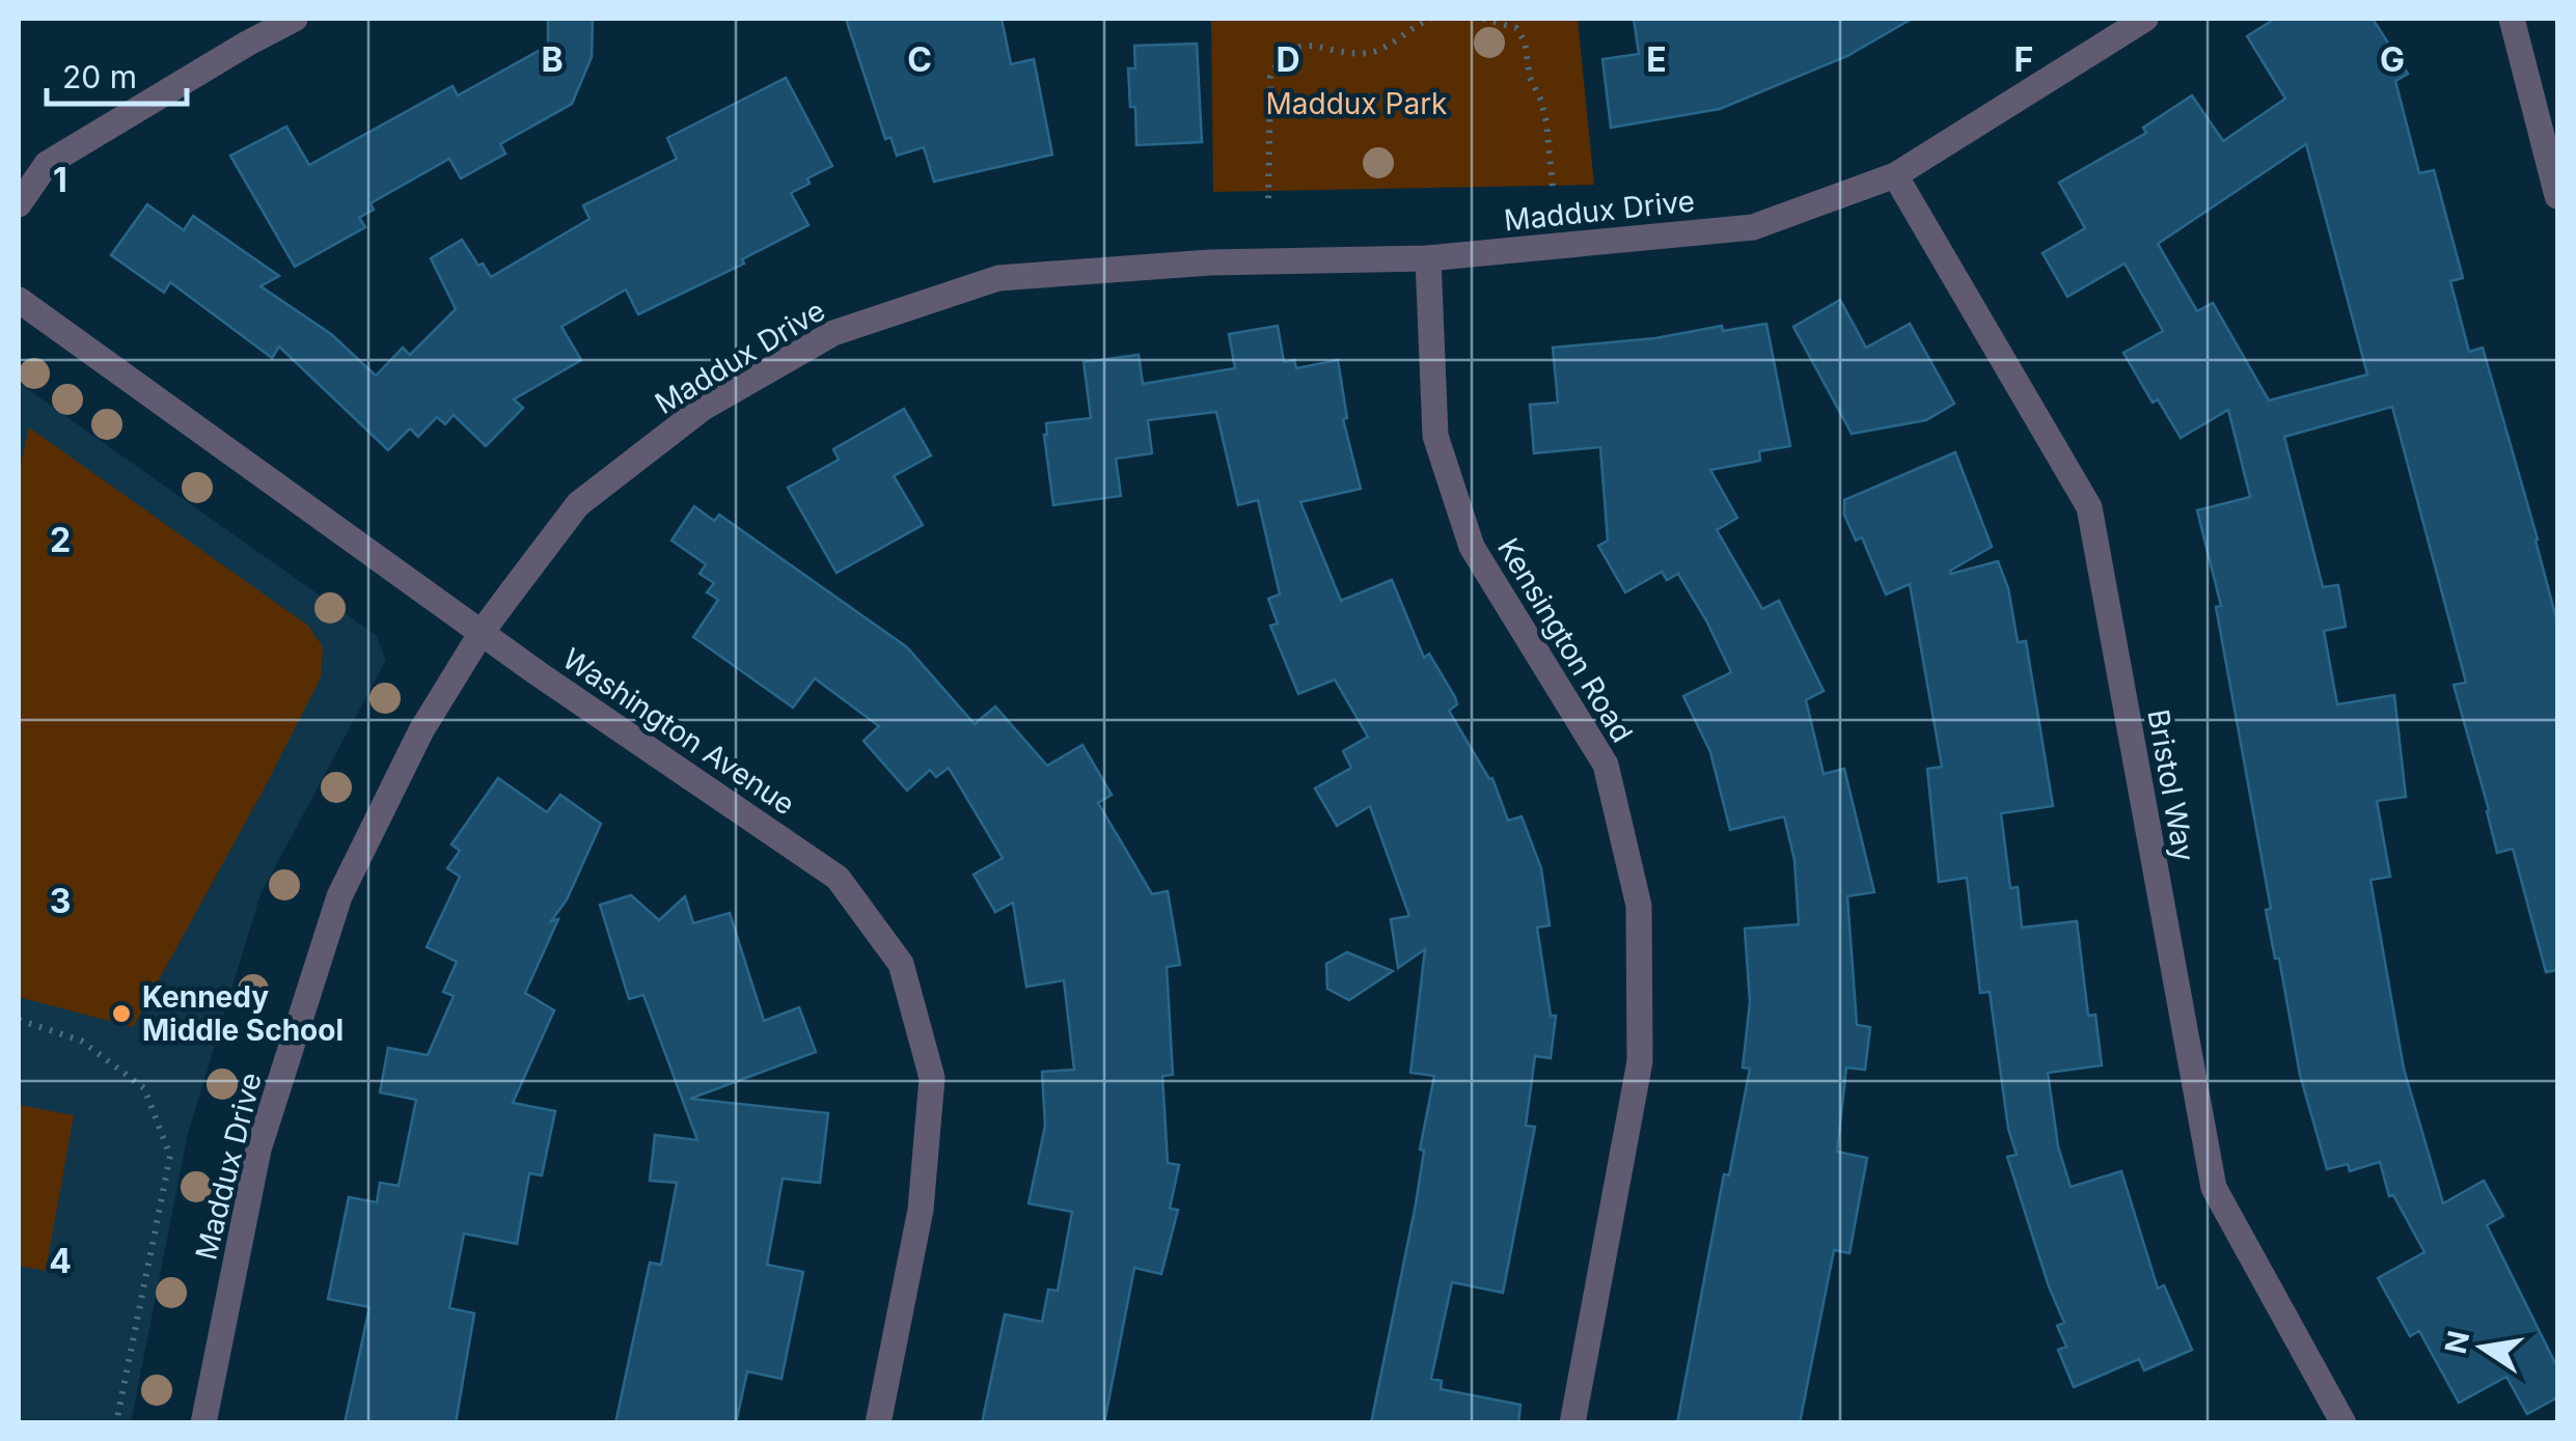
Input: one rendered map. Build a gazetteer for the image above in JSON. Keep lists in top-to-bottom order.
{
  "streets": {
    "street": [
      "Maddux Drive",
      "Kensington Road",
      "Washington Avenue",
      "Bristol Way"
    ]
  },
  "crossings": [
    ["Maddux Drive", "Kensington Road"],
    ["Maddux Drive", "Washington Avenue"],
    ["Maddux Drive", "Bristol Way"]
  ],
  "parks": ["Maddux Park"],
  "places": ["Kennedy Middle School"],
  "scale_bar": "20 m",
  "north": "left",
  "grid": {
    "columns": [
      "B",
      "C",
      "D",
      "E",
      "F",
      "G"
    ],
    "rows": [
      "1",
      "2",
      "3",
      "4"
    ]
  }
}
